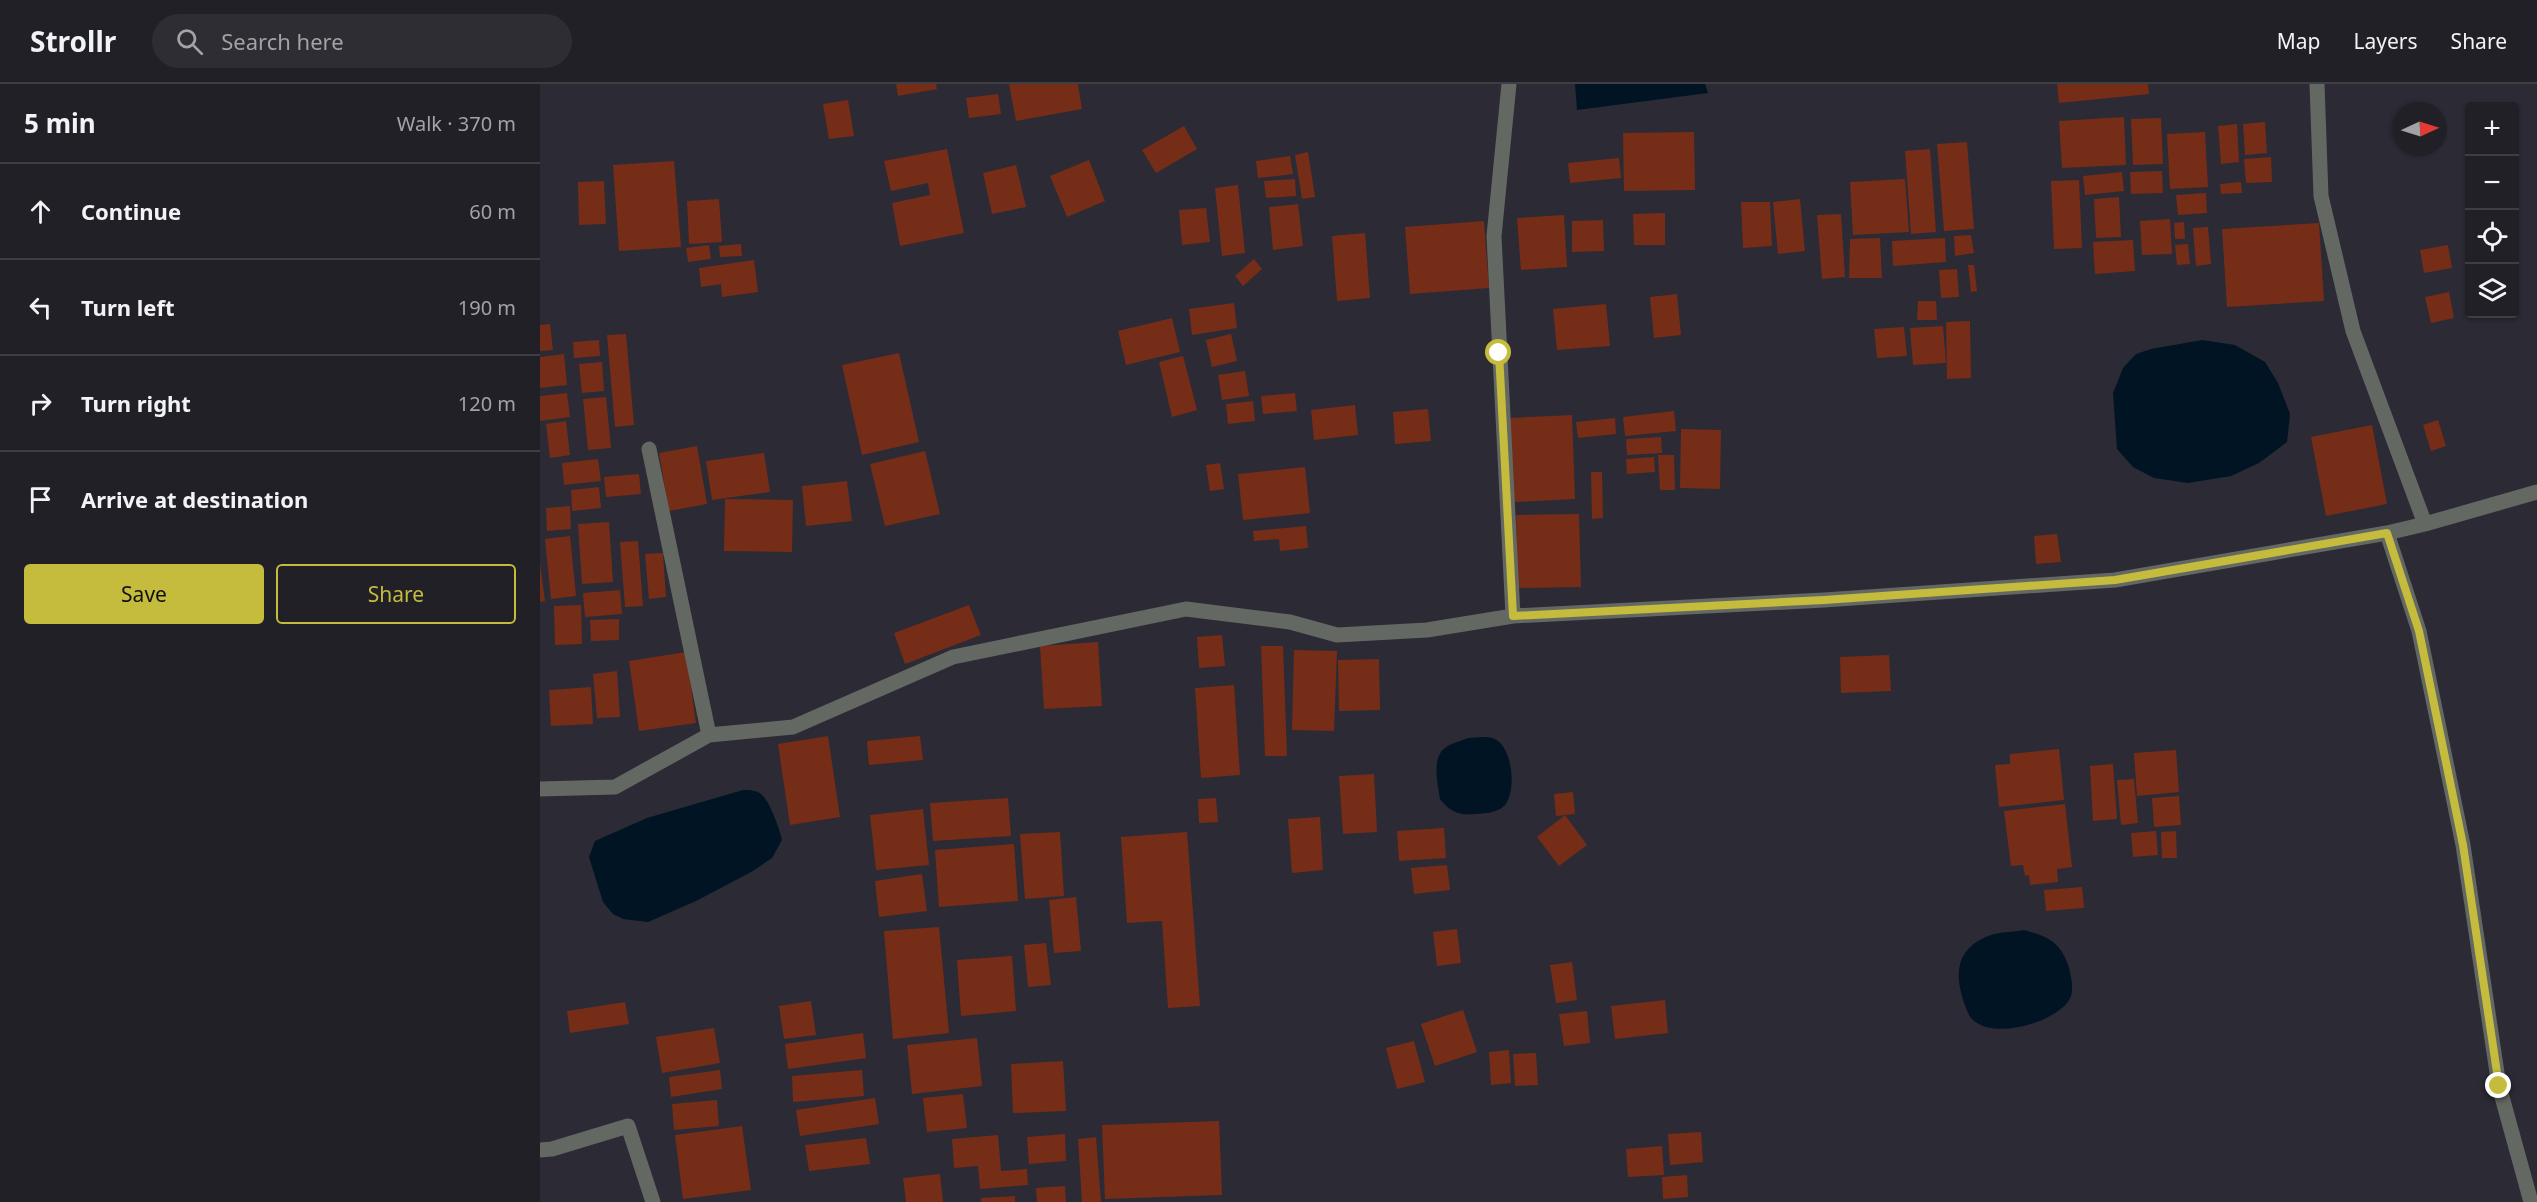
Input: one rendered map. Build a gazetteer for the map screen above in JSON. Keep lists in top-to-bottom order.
{
  "north": "right",
  "page": {
    "header": "Strollr",
    "search": "Search here",
    "nav": ["Map", "Layers", "Share"],
    "heading": ["5 min", "Walk · 370 m"],
    "map_buttons": ["+", "−"],
    "list": [
      ["Continue", "60 m"],
      ["Turn left", "190 m"],
      ["Turn right", "120 m"],
      "Arrive at destination"
    ],
    "buttons": ["Save", "Share"]
  }
}
